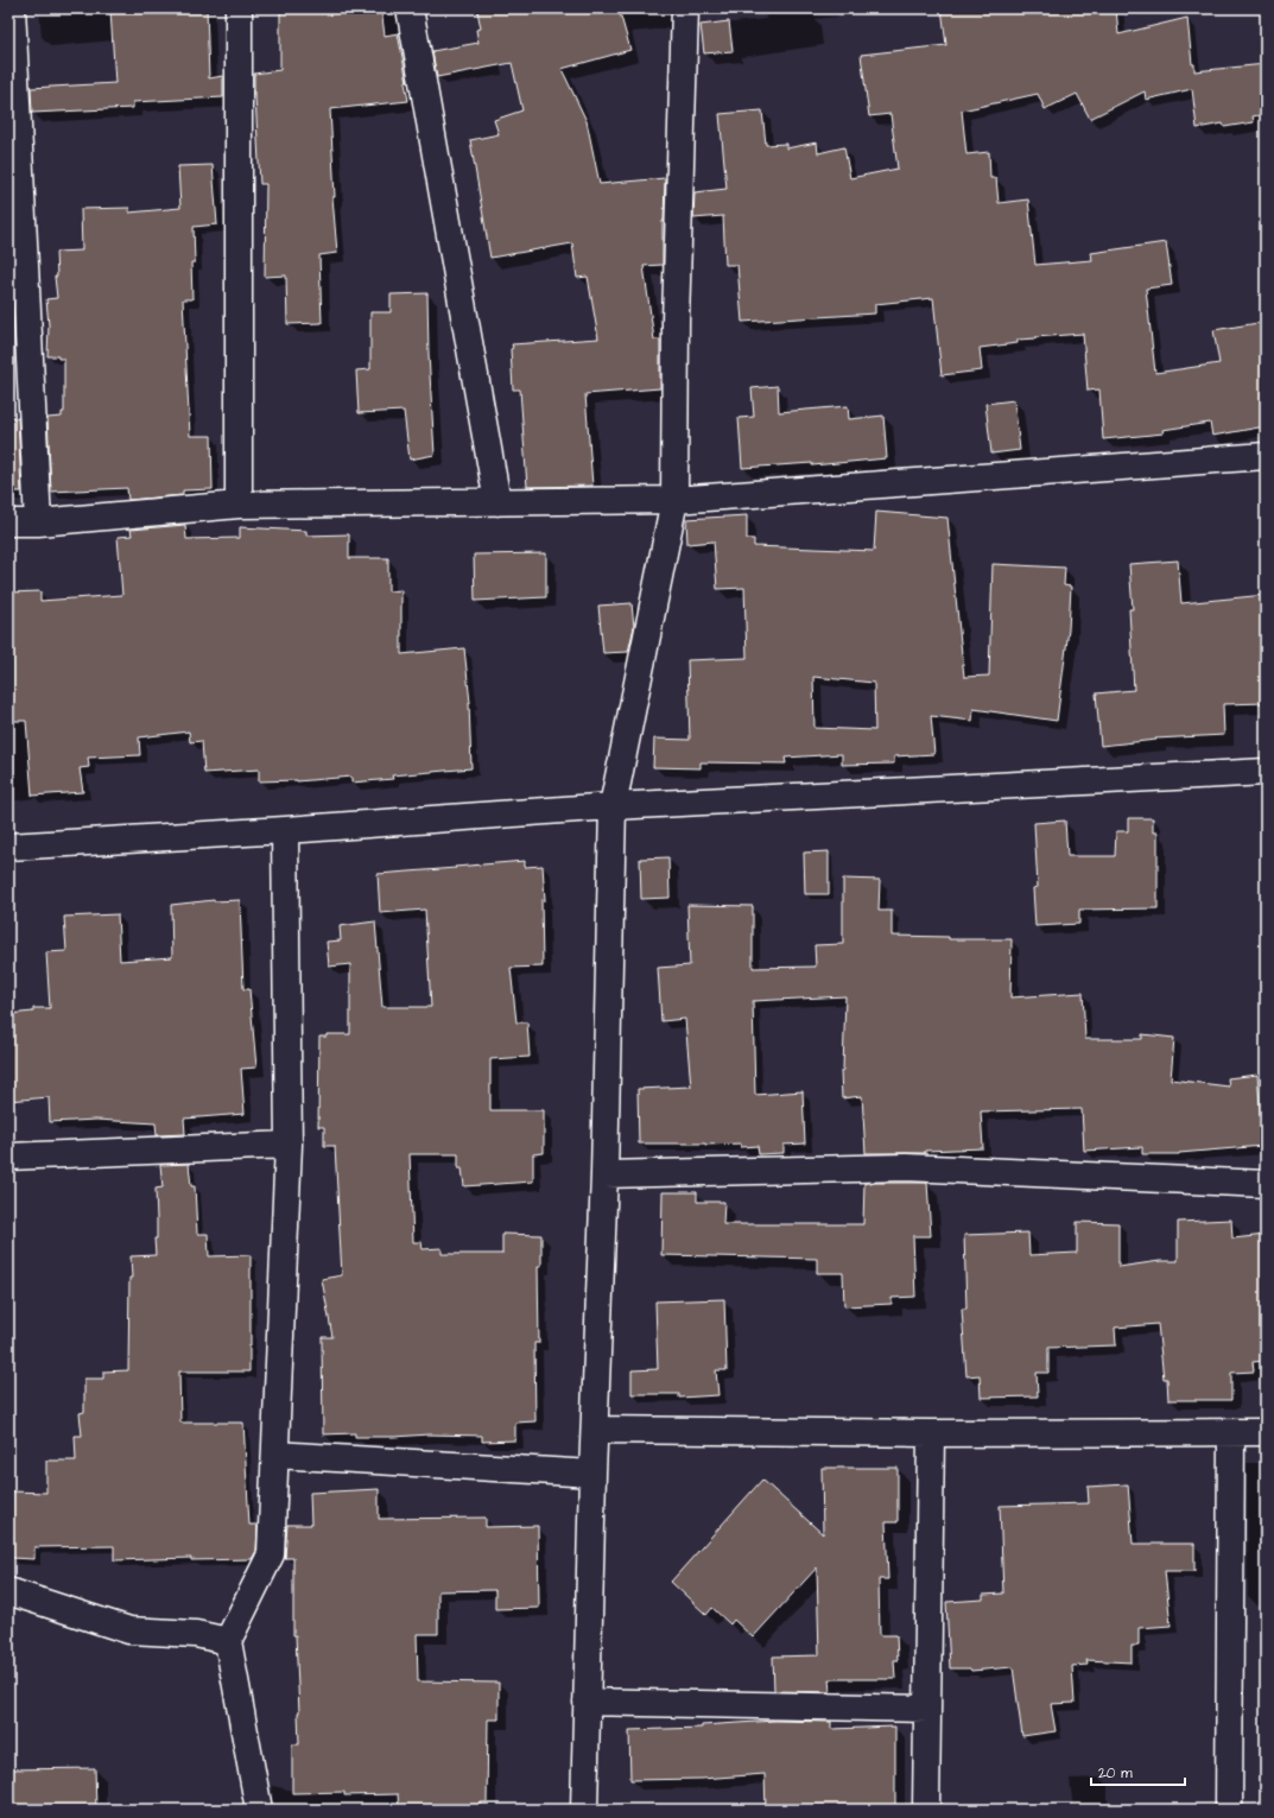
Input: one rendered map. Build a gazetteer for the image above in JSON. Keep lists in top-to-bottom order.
{
  "scale_bar": "20 m"
}
